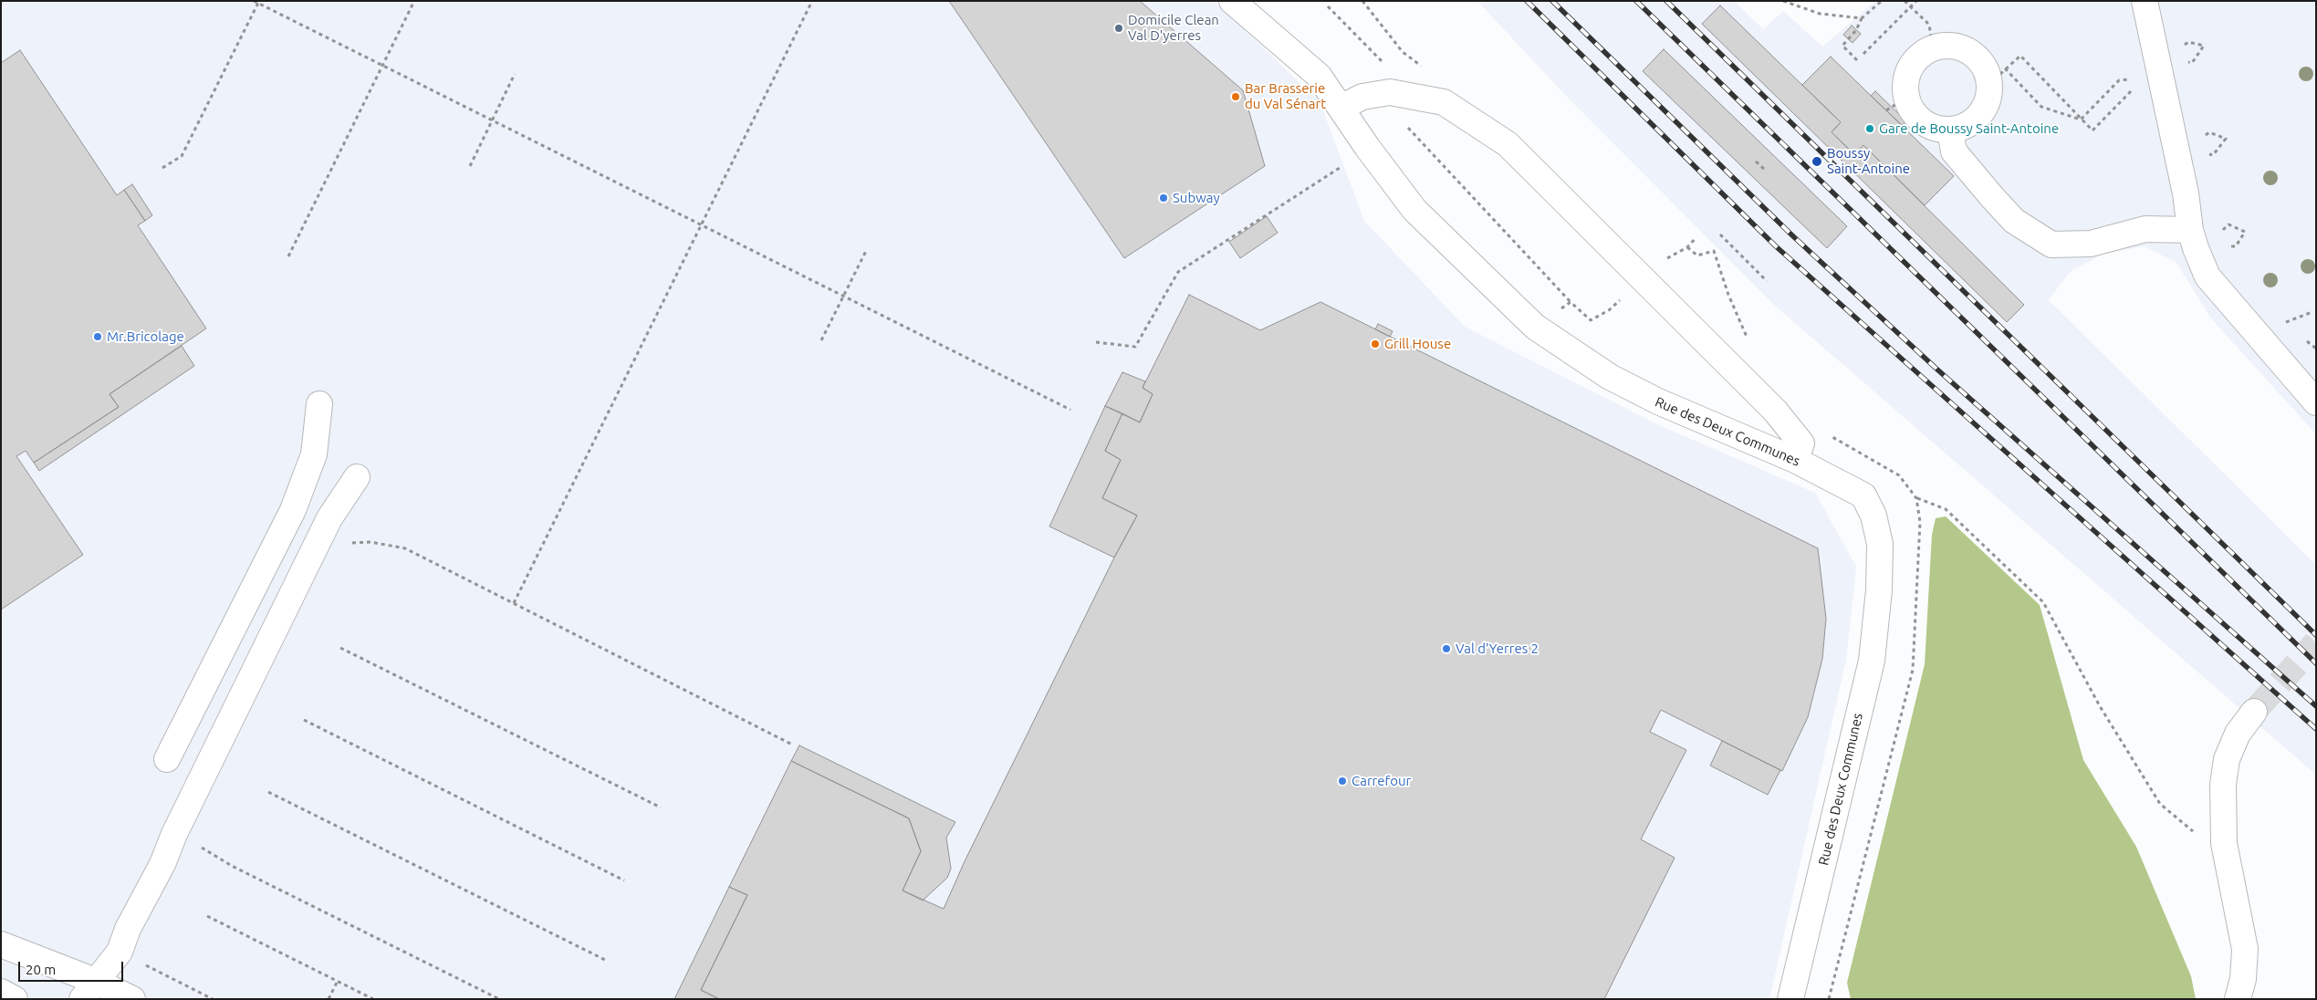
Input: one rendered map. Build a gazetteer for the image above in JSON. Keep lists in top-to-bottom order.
{
  "streets": {
    "street": ["Rue des Deux Communes"]
  },
  "places": [
    "Domicile Clean Val D'yerres",
    "Bar Brasserie du Val Sénart",
    "Gare de Boussy Saint-Antoine",
    "Boussy Saint-Antoine",
    "Subway",
    "Mr.Bricolage",
    "Grill House",
    "Val d'Yerres 2",
    "Carrefour"
  ],
  "scale_bar": "20 m"
}
